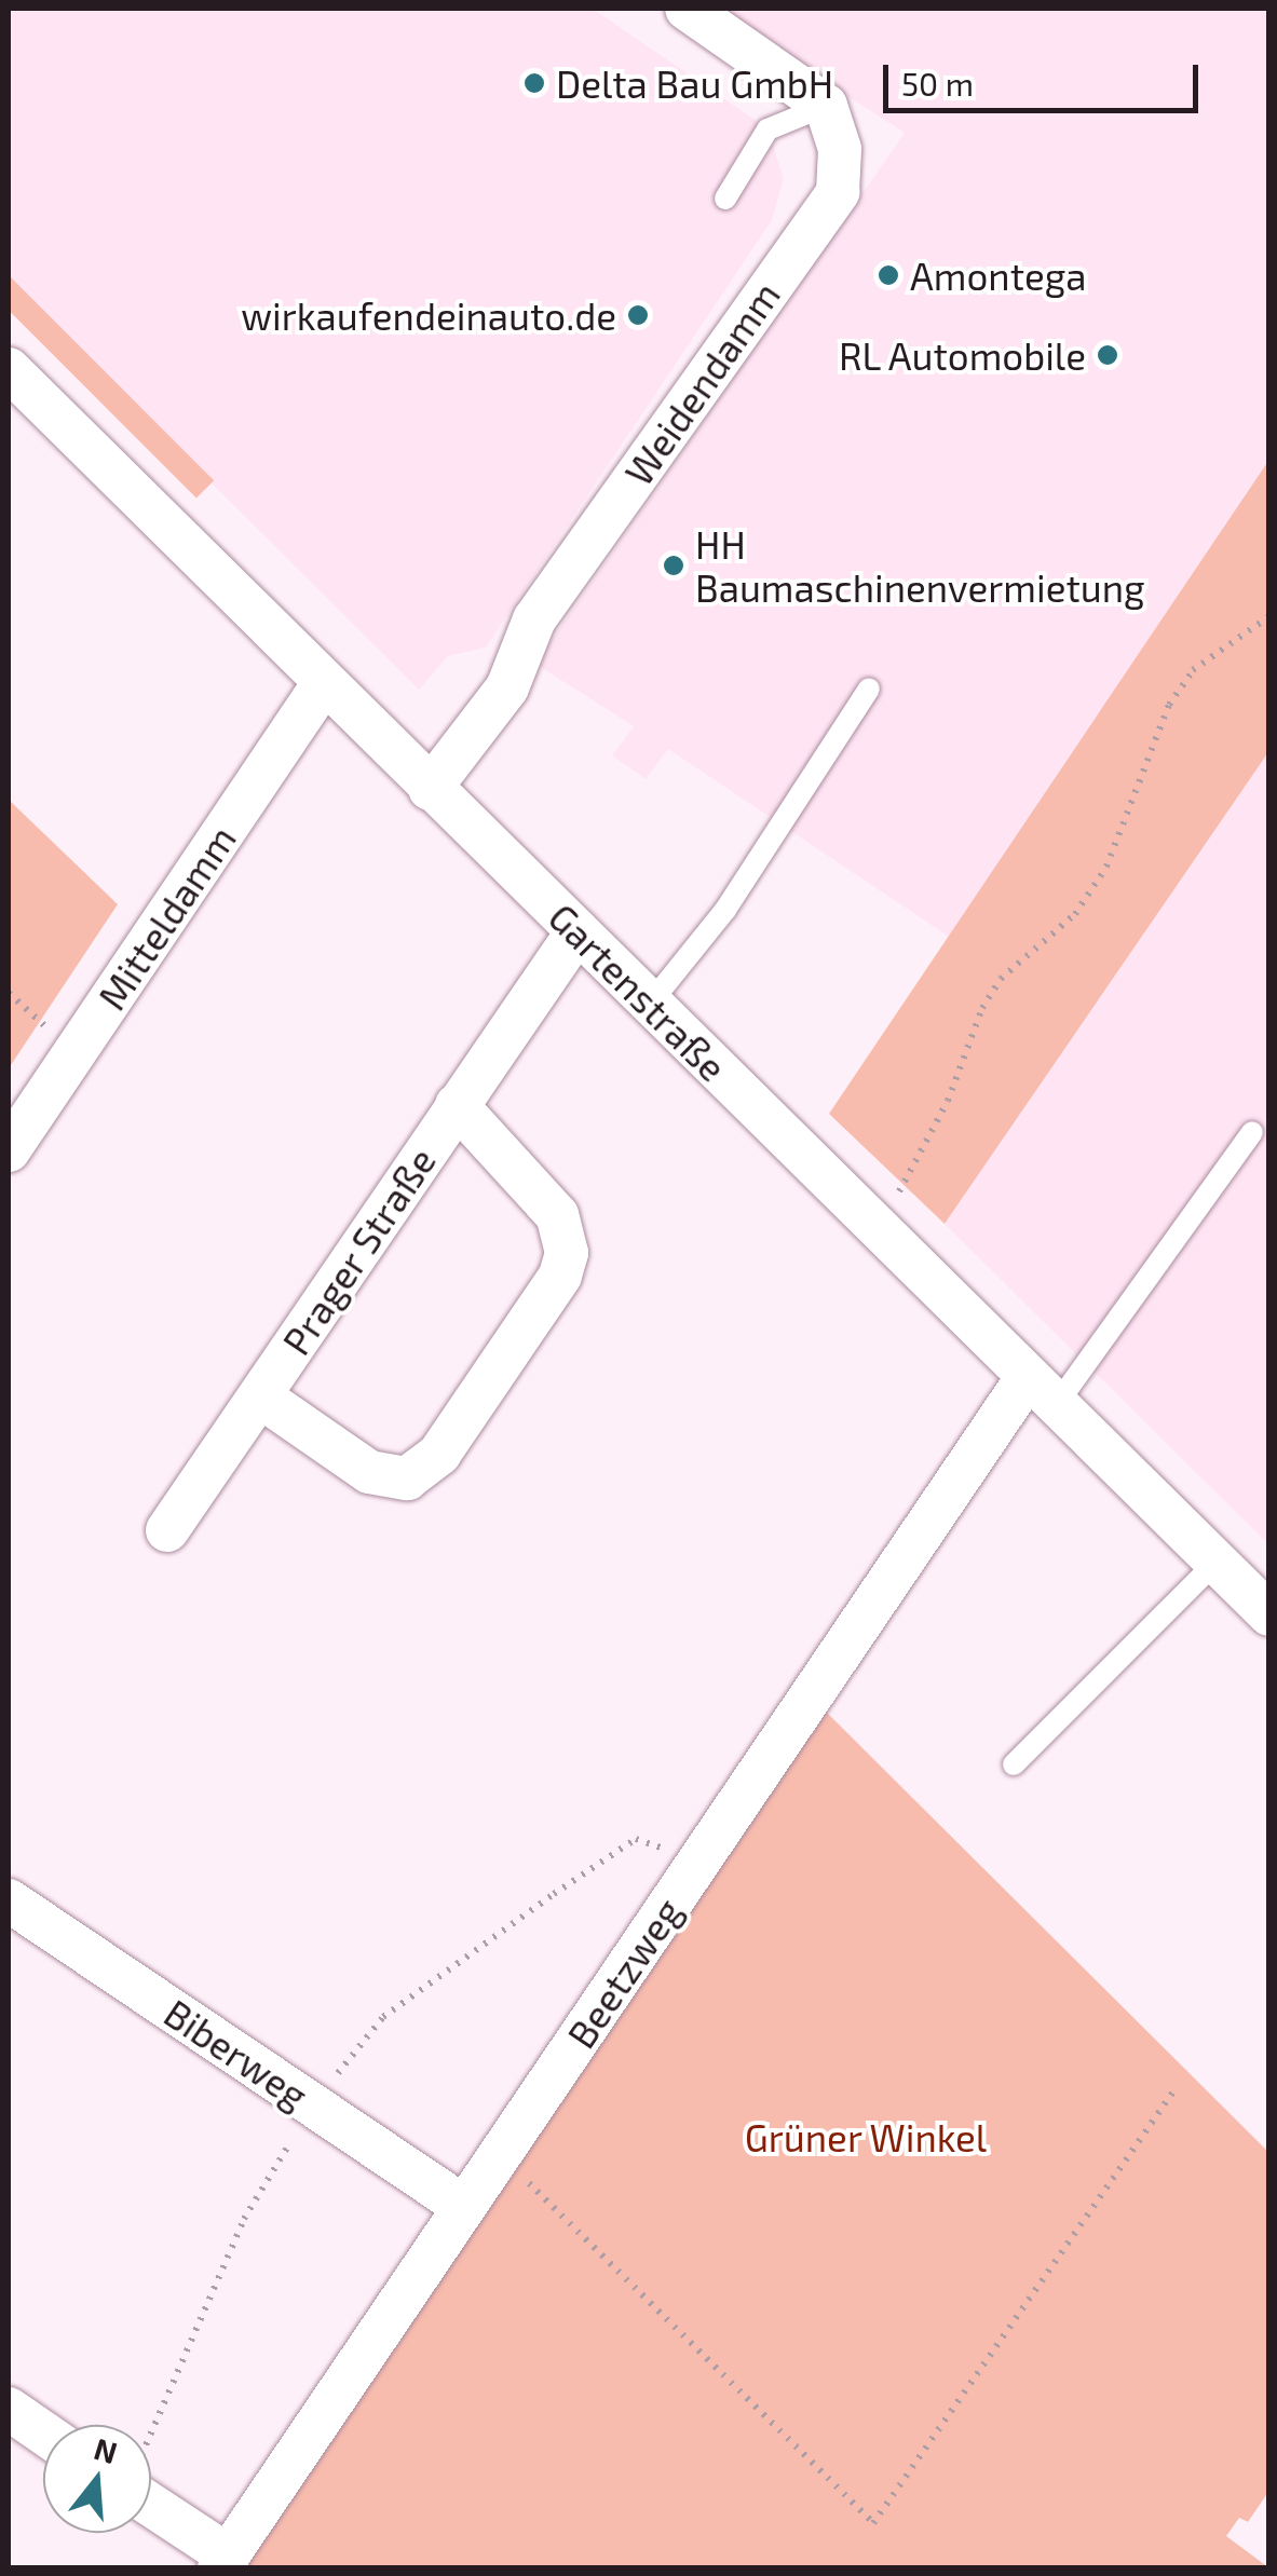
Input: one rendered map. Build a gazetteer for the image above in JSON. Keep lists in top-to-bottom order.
{
  "streets": {
    "street": [
      "Weidendamm",
      "Mitteldamm",
      "Gartenstraße",
      "Prager Straße",
      "Beetzweg",
      "Biberweg"
    ]
  },
  "crossings": [
    ["Weidendamm", "Gartenstraße"],
    ["Mitteldamm", "Gartenstraße"],
    ["Gartenstraße", "Prager Straße"],
    ["Gartenstraße", "Beetzweg"],
    ["Beetzweg", "Biberweg"]
  ],
  "parks": ["Grüner Winkel"],
  "places": [
    "Delta Bau GmbH",
    "Amontega",
    "wirkaufendeinauto.de",
    "RL Automobile",
    "HH Baumaschinenvermietung"
  ],
  "scale_bar": "50 m",
  "north": "top"
}
